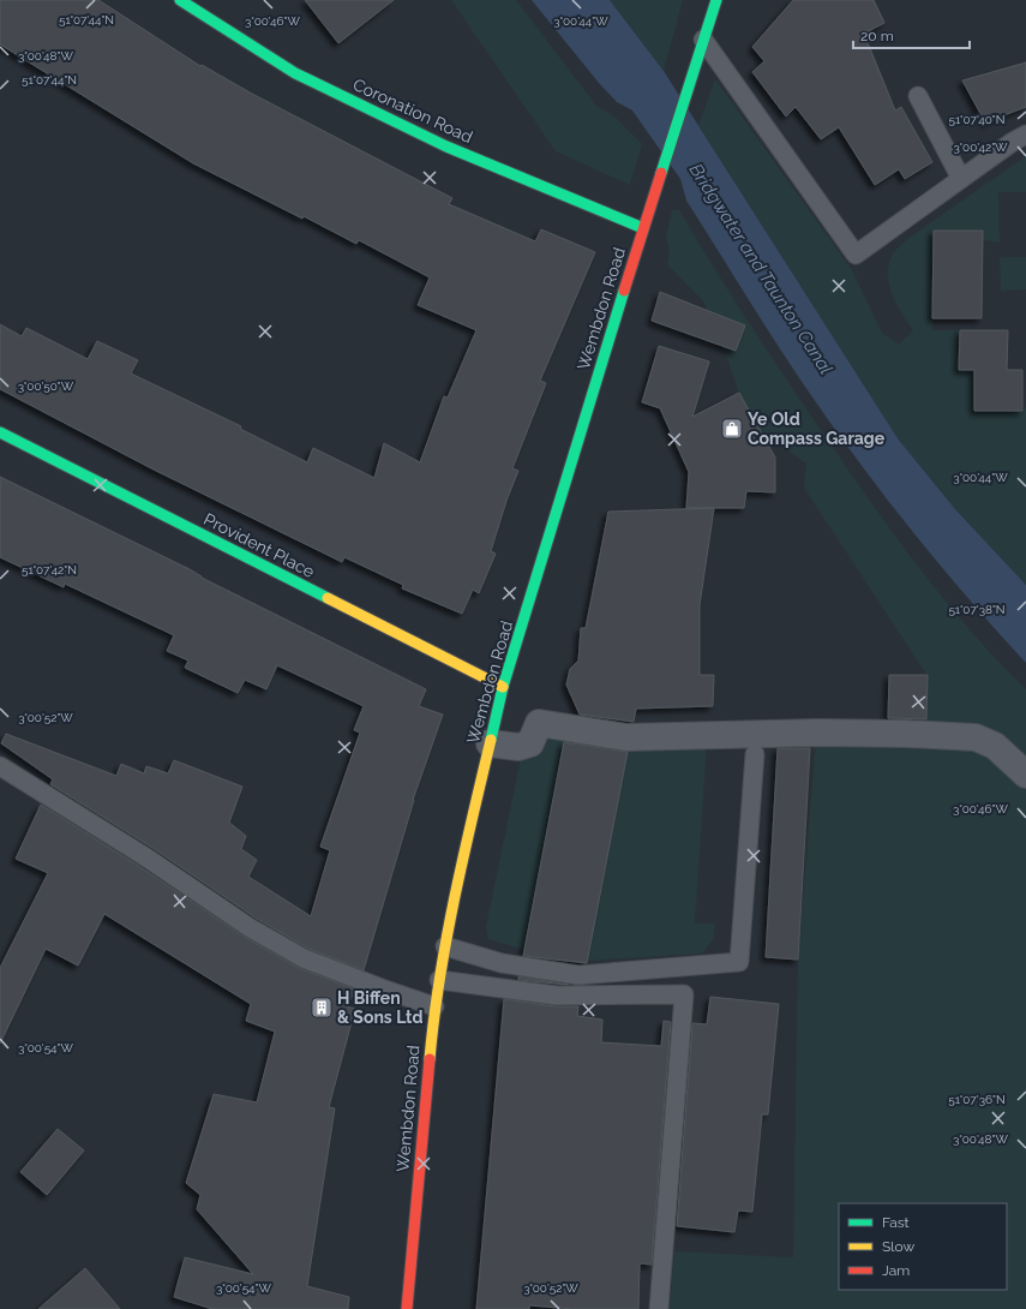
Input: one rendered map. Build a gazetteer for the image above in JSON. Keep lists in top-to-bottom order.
{
  "streets": {
    "main road": ["Coronation Road", "Wembdon Road", "Provident Place"]
  },
  "crossings": [
    ["Coronation Road", "Wembdon Road"],
    ["Wembdon Road", "Provident Place"]
  ],
  "water": ["Bridgwater and Taunton Canal"],
  "places": {
    "shop": ["Ye Old Compass Garage"],
    "building": ["H Biffen & Sons Ltd"]
  },
  "legend": ["Fast", "Slow", "Jam"],
  "scale_bar": "20 m",
  "coordinates": [
    "51°07'44\"N",
    "3°00'46\"W",
    "3°00'44\"W",
    "3°00'48\"W",
    "51°07'40\"N",
    "3°00'42\"W",
    "3°00'50\"W",
    "51°07'42\"N",
    "51°07'38\"N",
    "3°00'52\"W",
    "3°00'54\"W",
    "51°07'36\"N"
  ]
}
